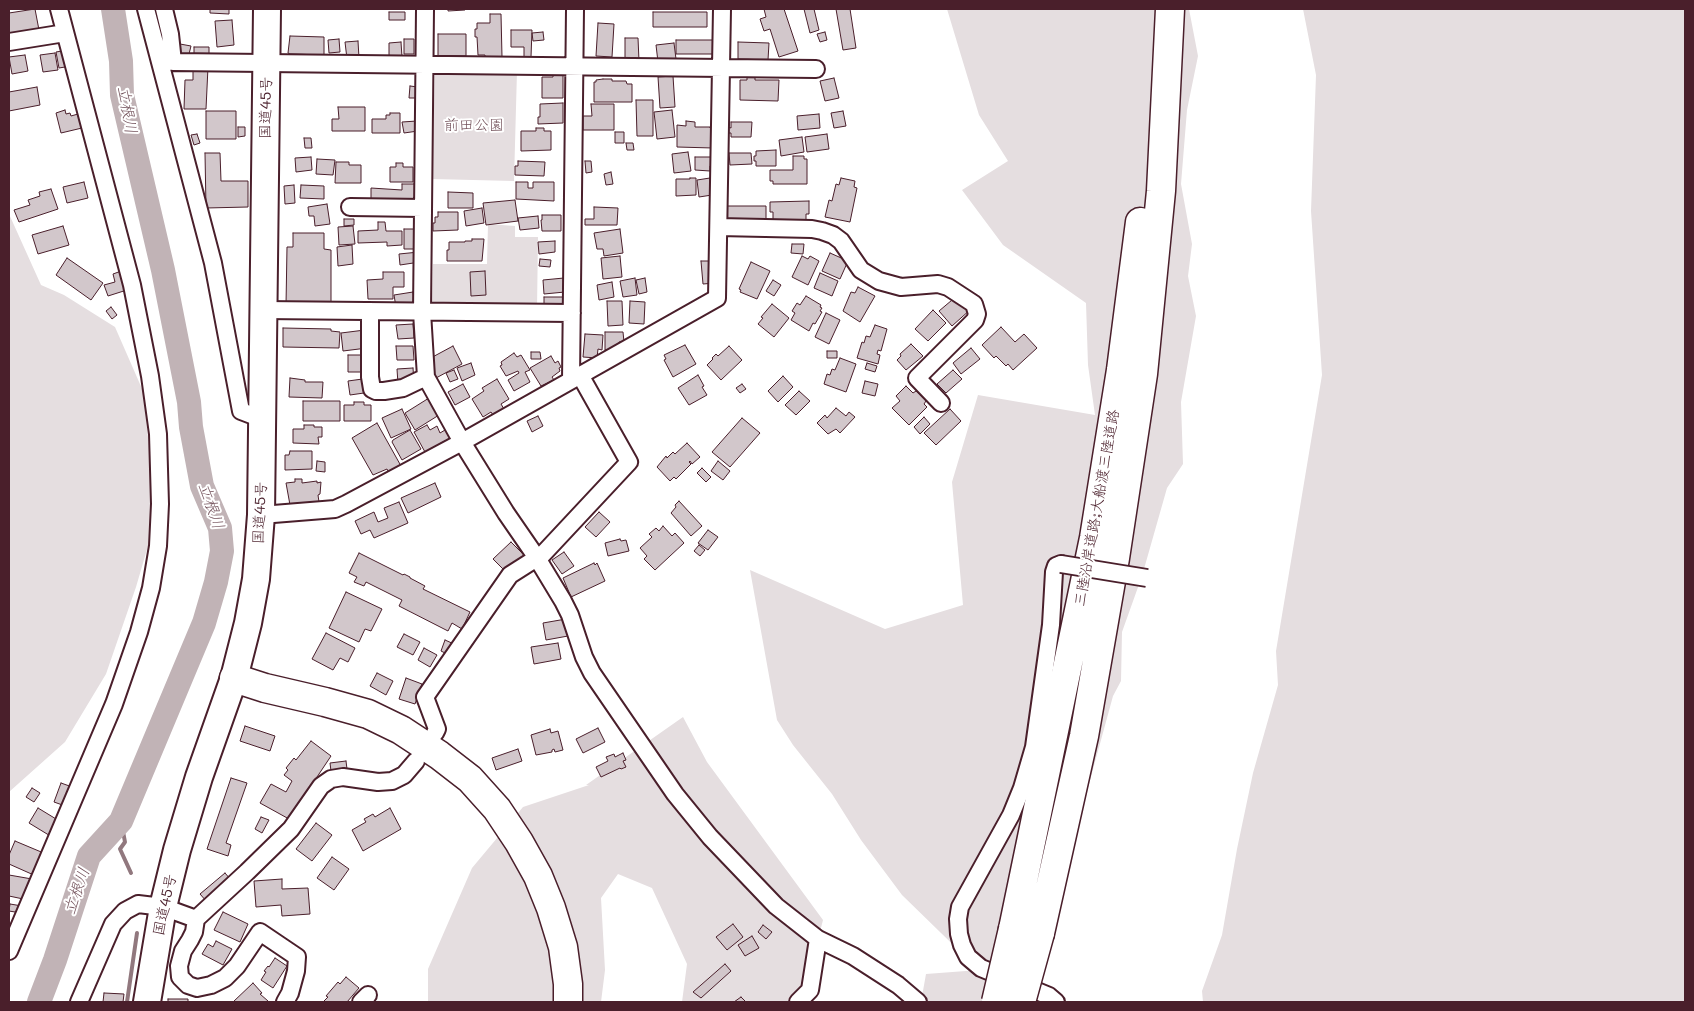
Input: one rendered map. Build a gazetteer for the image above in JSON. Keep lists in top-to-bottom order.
{
  "streets": {
    "highway": ["国道45号", "三陸沿岸道路;大船渡三陸道路"]
  },
  "water": ["立根川"],
  "parks": ["前田公園"]
}
